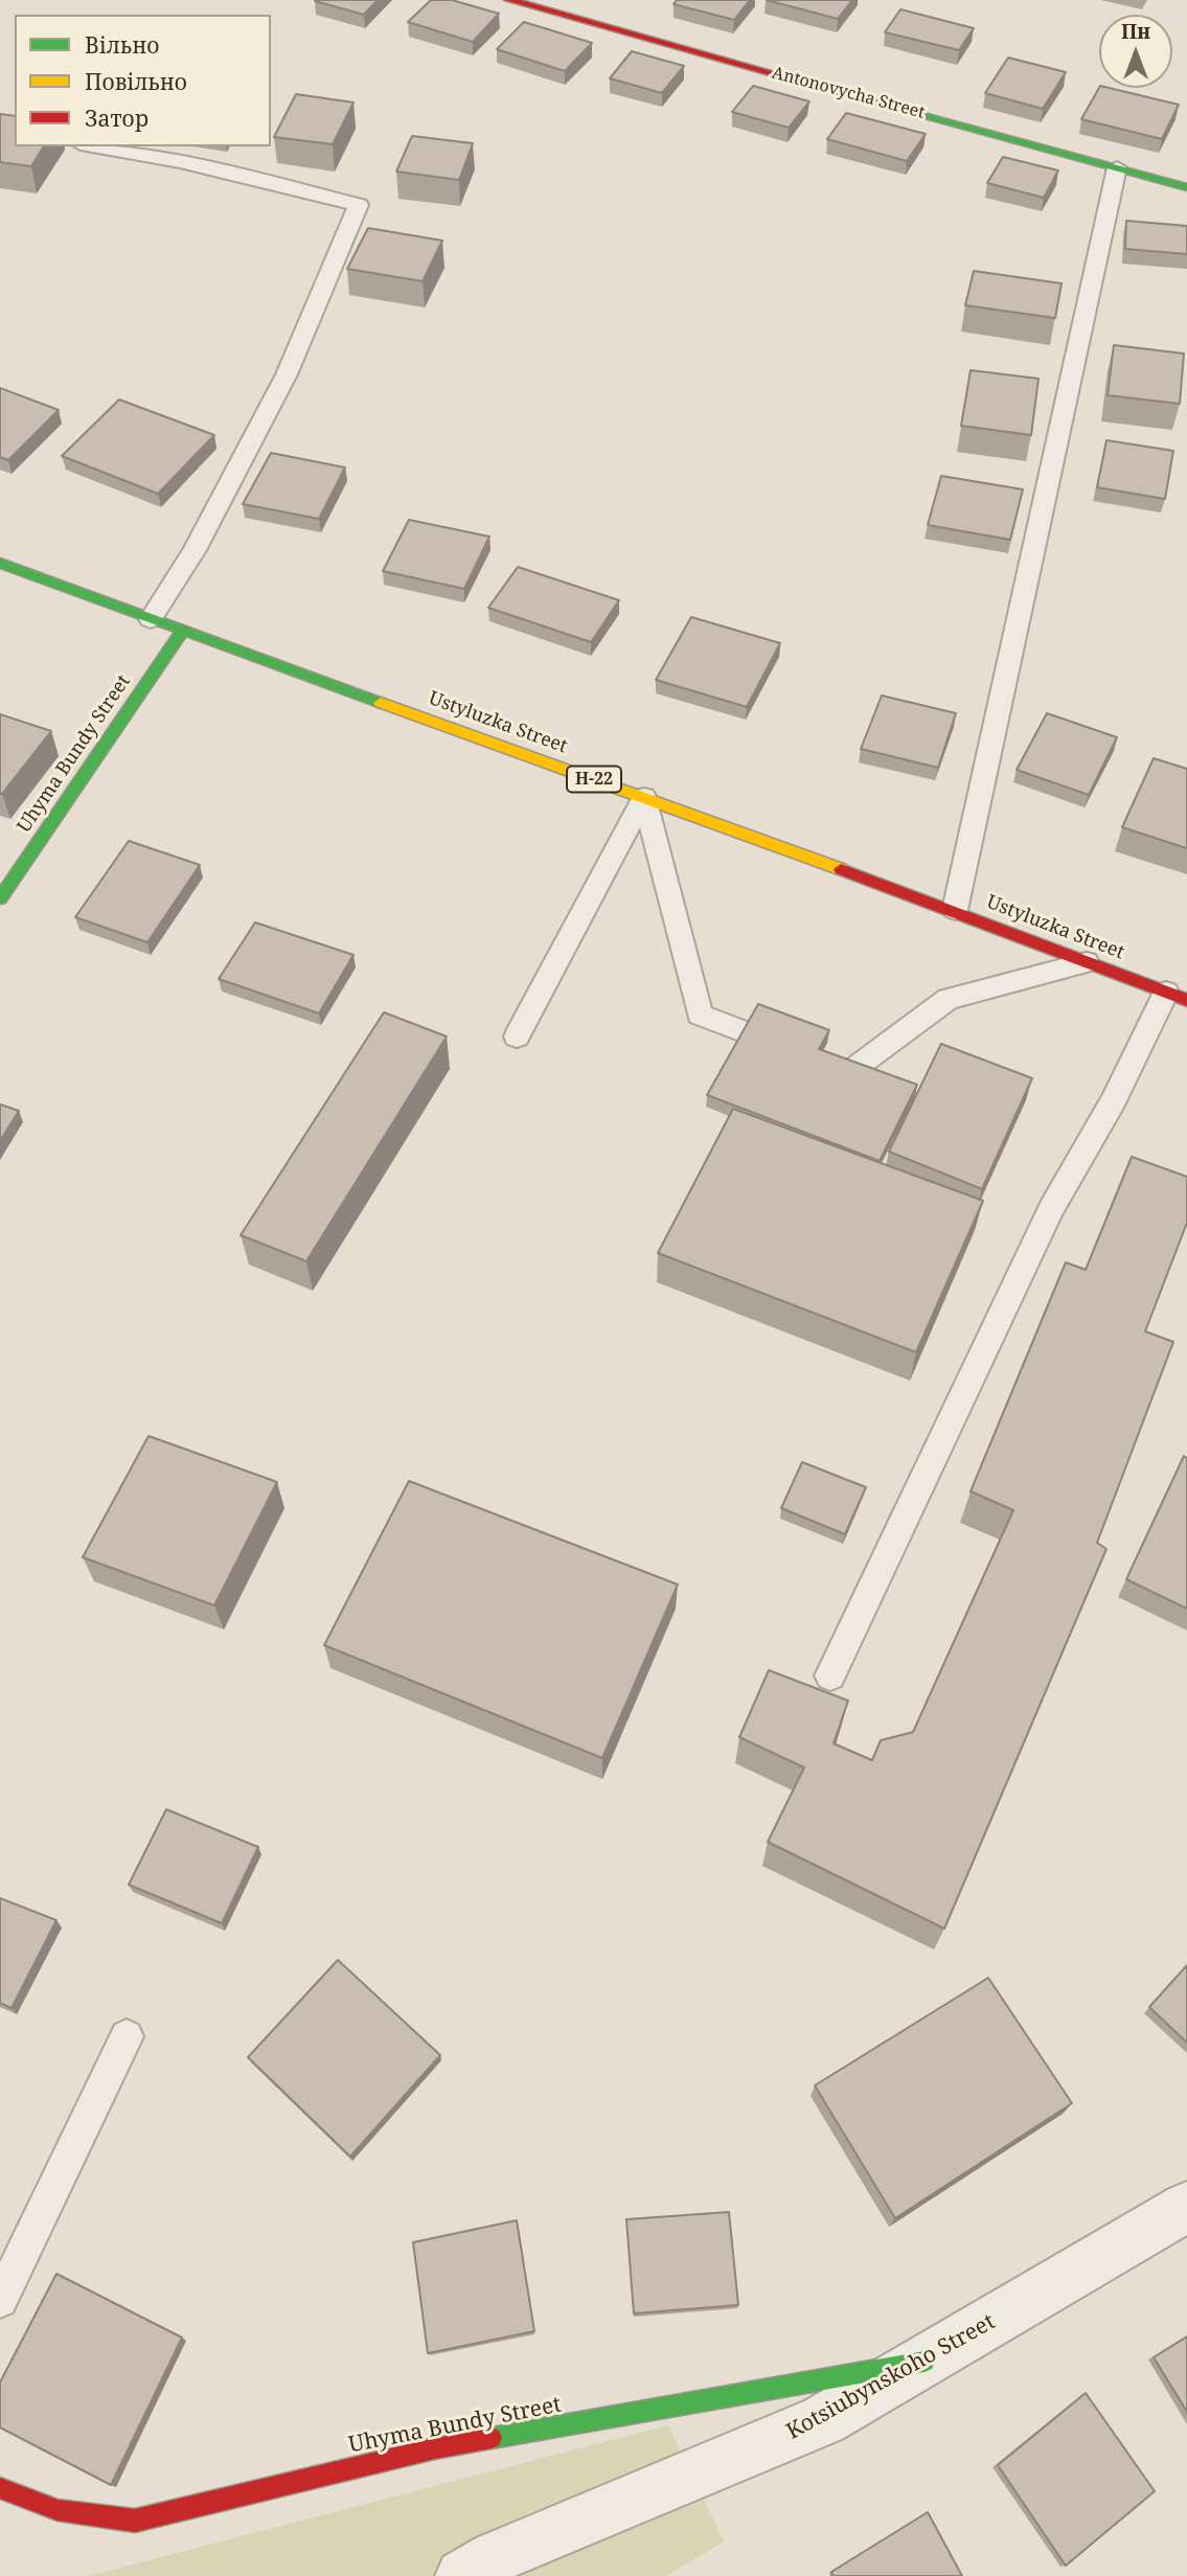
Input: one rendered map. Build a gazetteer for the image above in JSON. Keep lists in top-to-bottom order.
{
  "streets": {
    "street": [
      "Antonovycha Street",
      "Ustyluzka Street",
      "Uhyma Bundy Street",
      "Н-22",
      "Kotsiubynskoho Street"
    ]
  },
  "crossings": [
    ["Ustyluzka Street", "Uhyma Bundy Street"],
    ["Uhyma Bundy Street", "Kotsiubynskoho Street"]
  ],
  "legend": ["Вільно", "Повільно", "Затор"],
  "north": "top"
}
